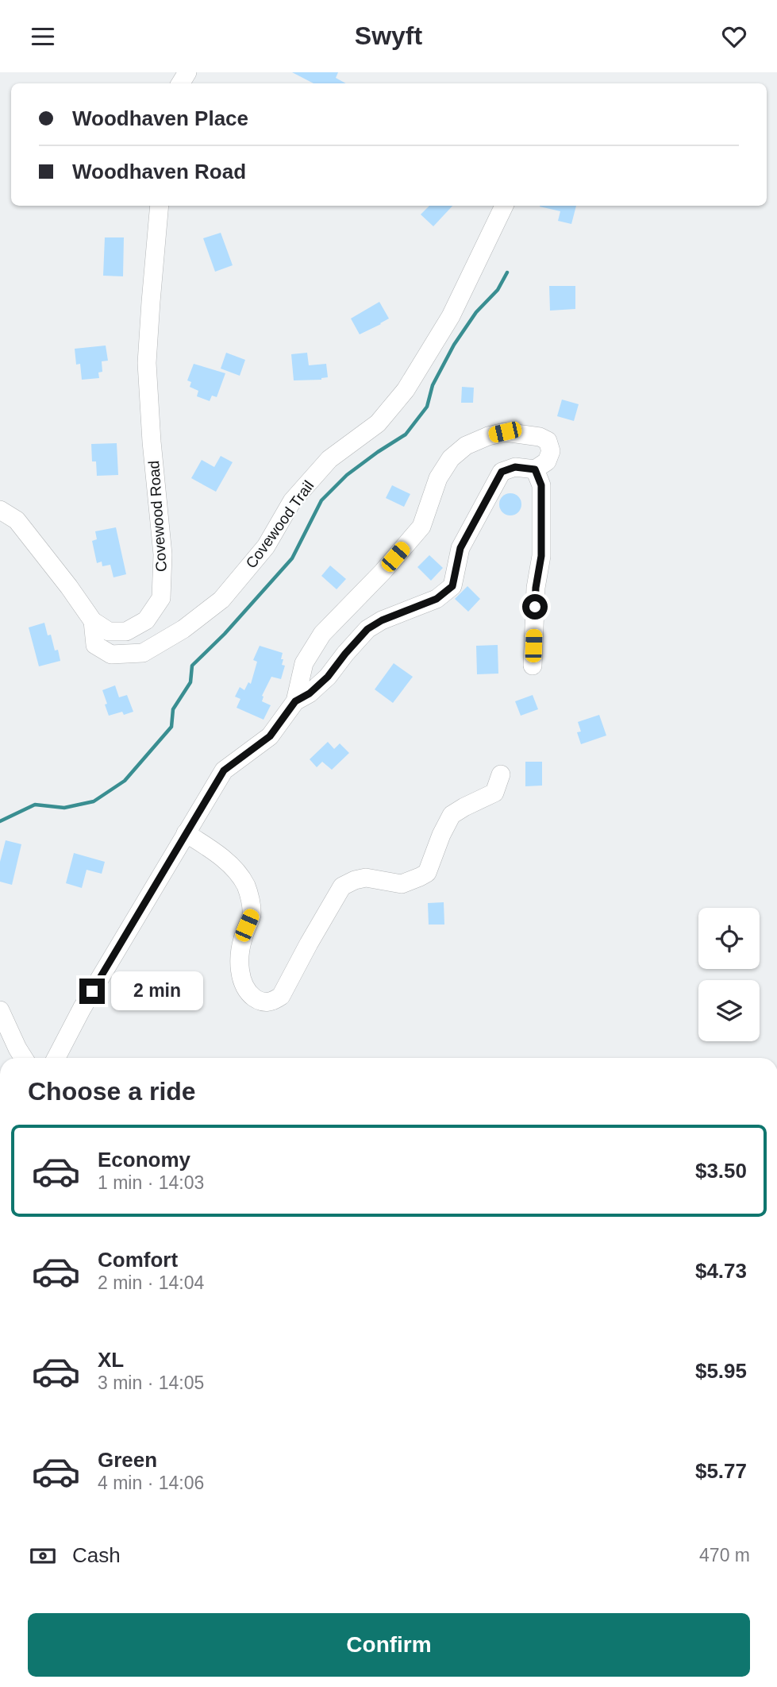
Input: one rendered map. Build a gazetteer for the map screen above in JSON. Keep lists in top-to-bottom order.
{
  "streets": {
    "street": ["Covewood Road", "Covewood Trail"]
  },
  "crossings": [
    ["Covewood Road", "Covewood Trail"]
  ],
  "page": {
    "header": "Swyft",
    "banner": ["Woodhaven Place", "Woodhaven Road"],
    "bubble": "2 min",
    "heading": "Choose a ride",
    "list": [
      {
        "name": "Economy",
        "note": "1 min · 14:03",
        "value": "$3.50"
      },
      {
        "name": "Comfort",
        "note": "2 min · 14:04",
        "value": "$4.73"
      },
      {
        "name": "XL",
        "note": "3 min · 14:05",
        "value": "$5.95"
      },
      {
        "name": "Green",
        "note": "4 min · 14:06",
        "value": "$5.77"
      }
    ],
    "pay": ["Cash", "470 m"],
    "buttons": "Confirm"
  }
}
